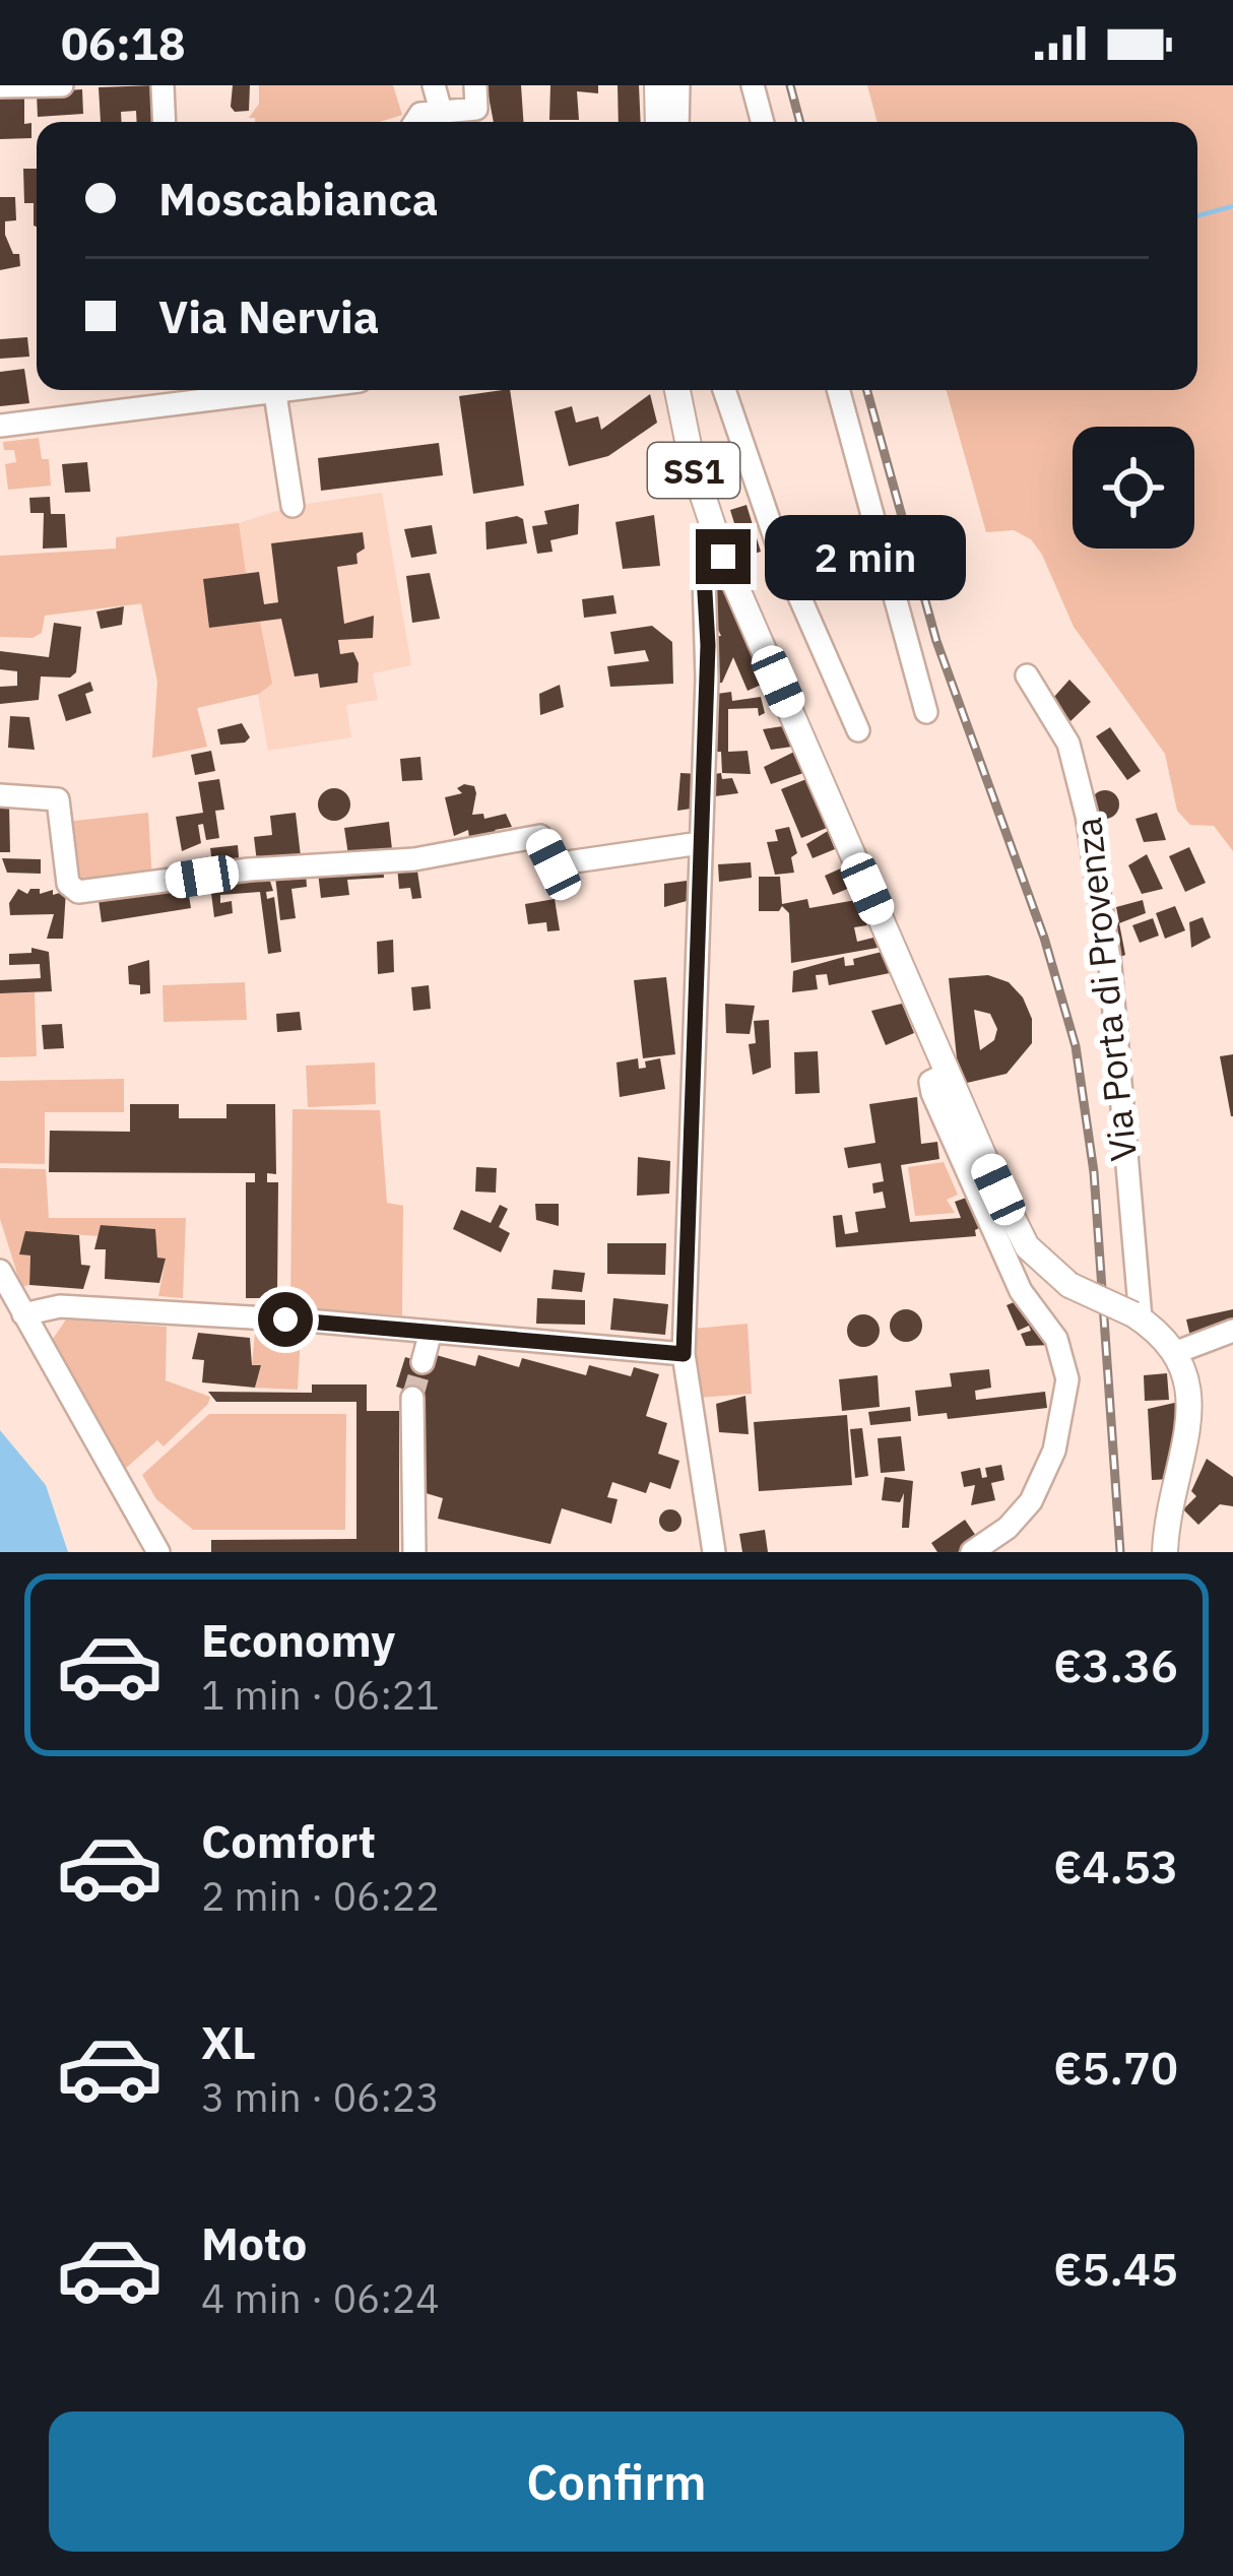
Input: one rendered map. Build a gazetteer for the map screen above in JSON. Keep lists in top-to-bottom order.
{
  "streets": {
    "main road": ["SS1"],
    "street": ["Via Porta di Provenza"]
  },
  "crossings": [
    ["SS1", "Via Porta di Provenza"]
  ],
  "page": {
    "status": "06:18",
    "banner": ["Moscabianca", "Via Nervia"],
    "bubble": "2 min",
    "list": [
      {
        "name": "Economy",
        "note": "1 min · 06:21",
        "value": "€3.36"
      },
      {
        "name": "Comfort",
        "note": "2 min · 06:22",
        "value": "€4.53"
      },
      {
        "name": "XL",
        "note": "3 min · 06:23",
        "value": "€5.70"
      },
      {
        "name": "Moto",
        "note": "4 min · 06:24",
        "value": "€5.45"
      }
    ],
    "buttons": "Confirm"
  }
}
